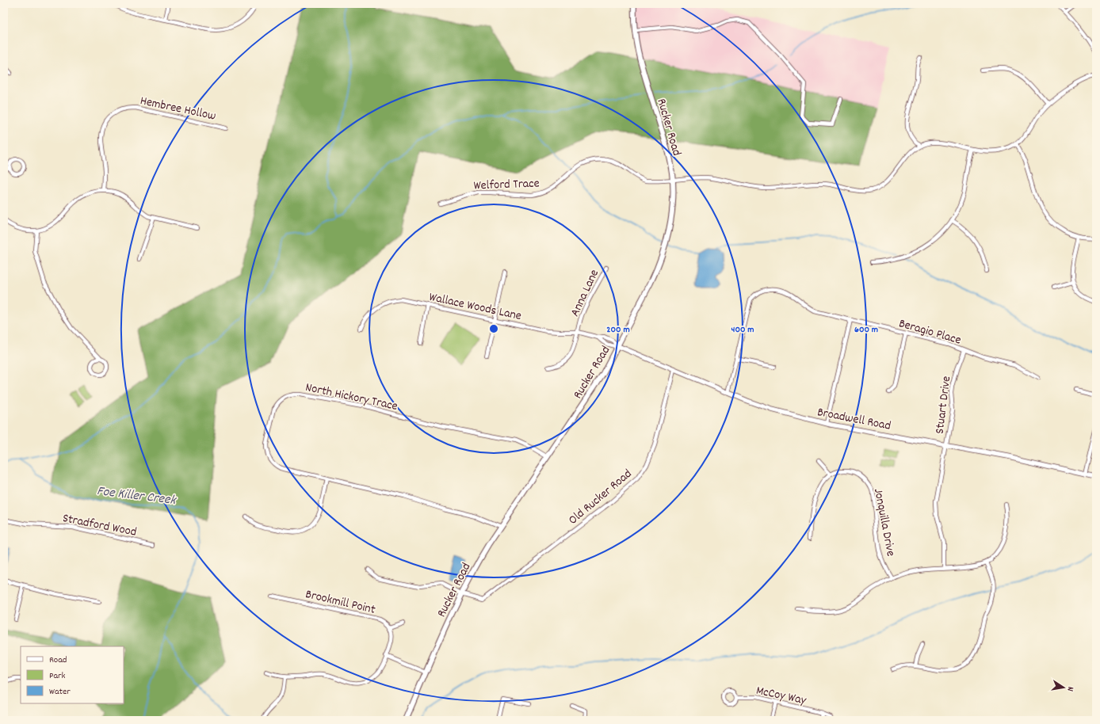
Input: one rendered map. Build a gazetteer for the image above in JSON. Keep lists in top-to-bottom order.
{
  "streets": {
    "main road": ["Rucker Road"],
    "street": [
      "Hembree Hollow",
      "Welford Trace",
      "Anna Lane",
      "Wallace Woods Lane",
      "Beragio Place",
      "North Hickory Trace",
      "Stuart Drive",
      "Broadwell Road",
      "Old Rucker Road",
      "Jonquilla Drive",
      "Stradford Wood",
      "Brookmill Point",
      "McCoy Way"
    ]
  },
  "crossings": [
    ["Rucker Road", "Welford Trace"],
    ["Rucker Road", "Wallace Woods Lane"],
    ["Rucker Road", "North Hickory Trace"],
    ["Rucker Road", "Broadwell Road"],
    ["Rucker Road", "Old Rucker Road"],
    ["Anna Lane", "Wallace Woods Lane"],
    ["Wallace Woods Lane", "Broadwell Road"],
    ["Beragio Place", "Stuart Drive"],
    ["Beragio Place", "Broadwell Road"],
    ["Stuart Drive", "Broadwell Road"],
    ["Broadwell Road", "Old Rucker Road"]
  ],
  "water": ["Foe Killer Creek"],
  "legend": ["Road", "Park", "Water"],
  "north": "right",
  "rings": ["200 m", "400 m", "600 m"]
}
